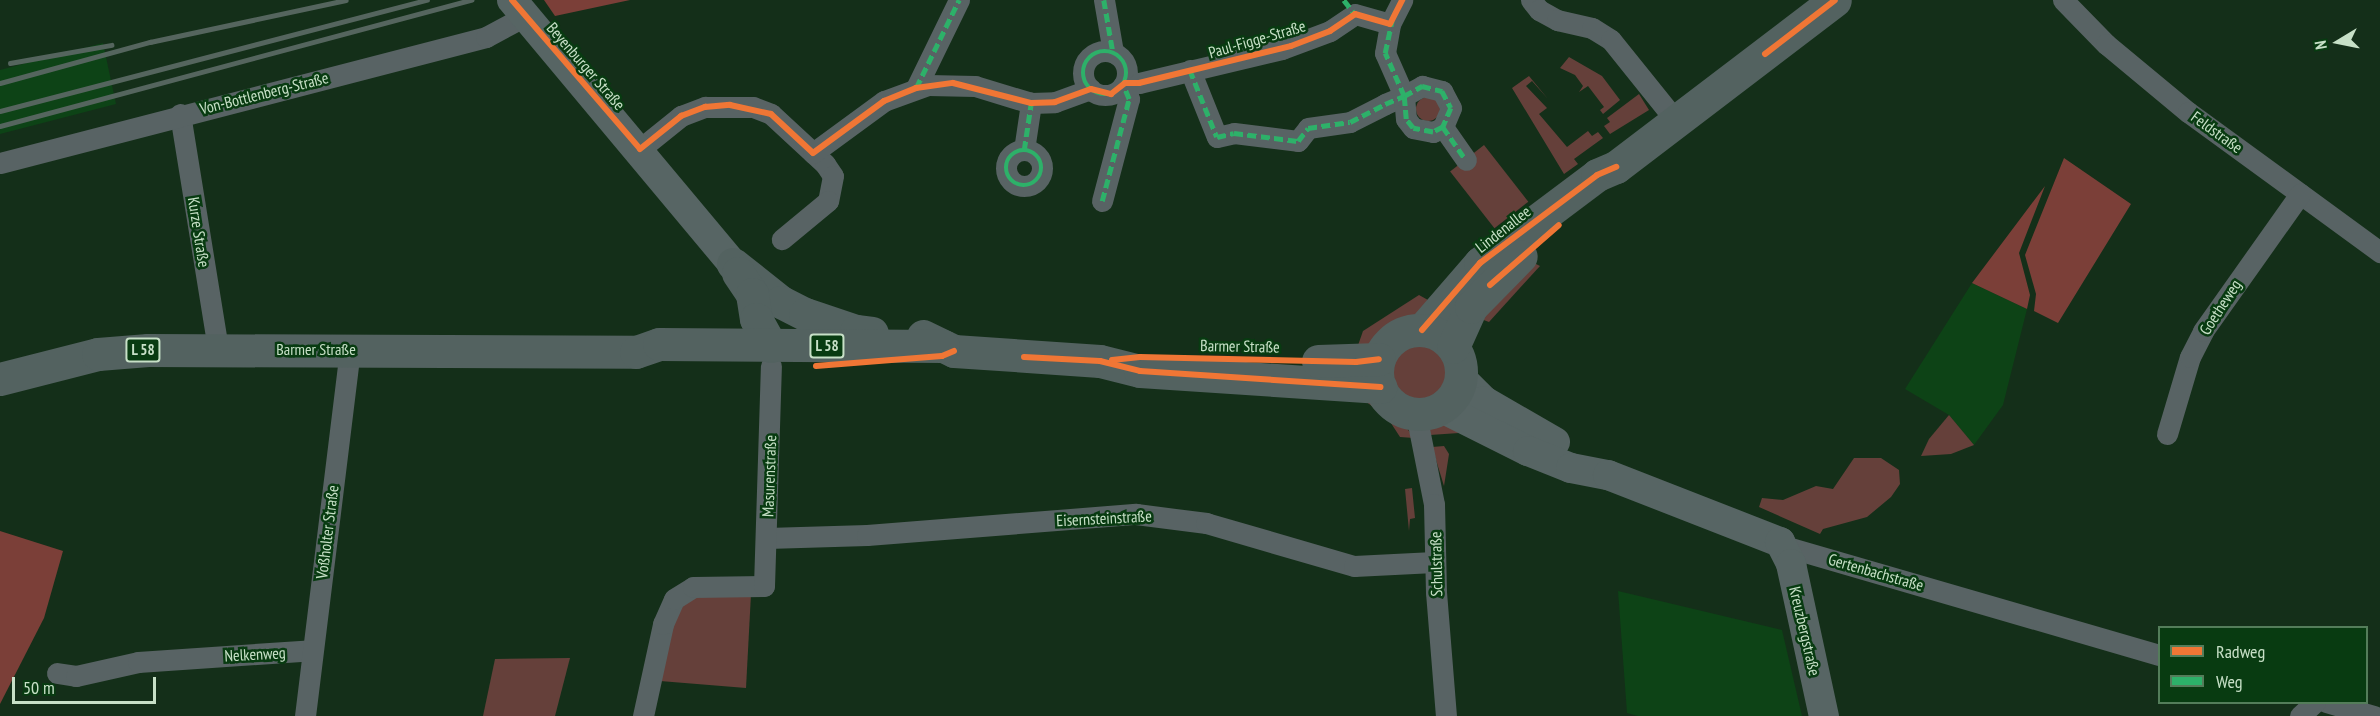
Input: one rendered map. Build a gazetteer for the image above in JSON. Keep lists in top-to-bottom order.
{
  "streets": {
    "main road": [
      "Beyenburger Straße",
      "Lindenallee",
      "L 58",
      "Barmer Straße",
      "Gertenbachstraße",
      "Kreuzbergstraße"
    ],
    "street": [
      "Paul-Figge-Straße",
      "Von-Bottlenberg-Straße",
      "Feldstraße",
      "Kurze Straße",
      "Goetheweg",
      "Masurenstraße",
      "Eisernsteinstraße",
      "Voßholter Straße",
      "Schulstraße",
      "Nelkenweg"
    ]
  },
  "crossings": [
    ["Beyenburger Straße", "Von-Bottlenberg-Straße"],
    ["Von-Bottlenberg-Straße", "Kurze Straße"],
    ["Feldstraße", "Goetheweg"],
    ["Lindenallee", "Barmer Straße"],
    ["Lindenallee", "Schulstraße"],
    ["Lindenallee", "Gertenbachstraße"],
    ["Kurze Straße", "Barmer Straße"],
    ["Barmer Straße", "Masurenstraße"],
    ["Barmer Straße", "Voßholter Straße"],
    ["Barmer Straße", "Schulstraße"],
    ["Barmer Straße", "Gertenbachstraße"],
    ["Masurenstraße", "Eisernsteinstraße"],
    ["Eisernsteinstraße", "Schulstraße"],
    ["Voßholter Straße", "Nelkenweg"],
    ["Schulstraße", "Gertenbachstraße"],
    ["Gertenbachstraße", "Kreuzbergstraße"]
  ],
  "legend": ["Radweg", "Weg"],
  "scale_bar": "50 m",
  "north": "left"
}
